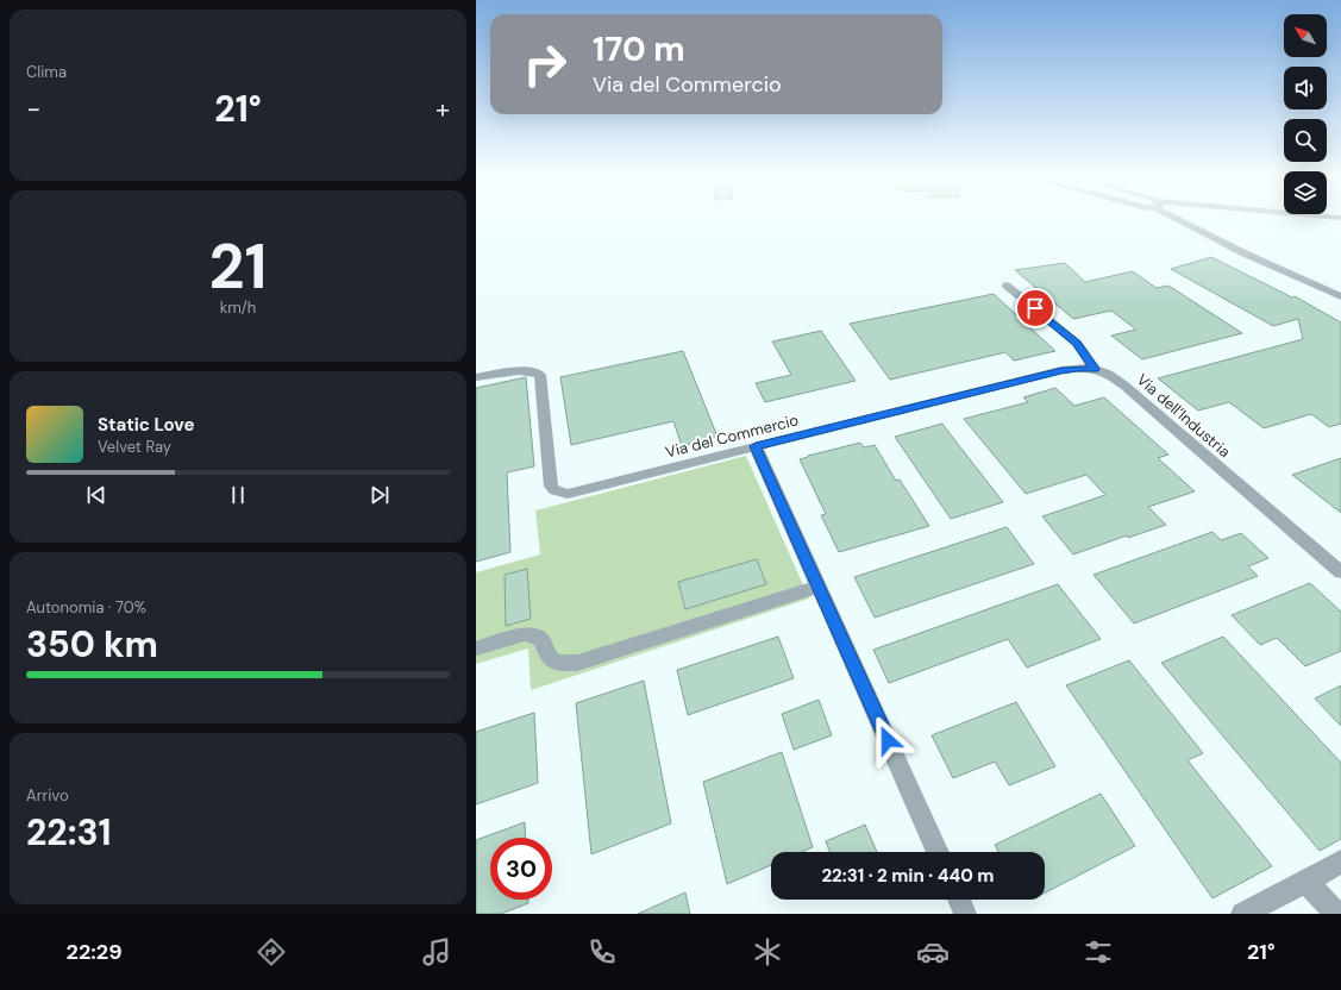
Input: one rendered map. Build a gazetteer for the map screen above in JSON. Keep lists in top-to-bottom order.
{
  "streets": {
    "street": ["Via dell’Industria", "Via del Commercio"]
  },
  "crossings": [
    ["Via dell’Industria", "Via del Commercio"]
  ],
  "north": "top left",
  "page": {
    "tile": [
      "Clima",
      ["21", "km/h"],
      ["Autonomia · 70%", "350 km"],
      ["Arrivo", "22:31"]
    ],
    "turn": ["170 m", "Via del Commercio"],
    "heat": ["−", "21°", "+"],
    "song": ["Static Love", "Velvet Ray"],
    "limit": "30",
    "trip": "22:31 · 2 min · 440 m",
    "tabs": ["22:29", "21°"]
  }
}
